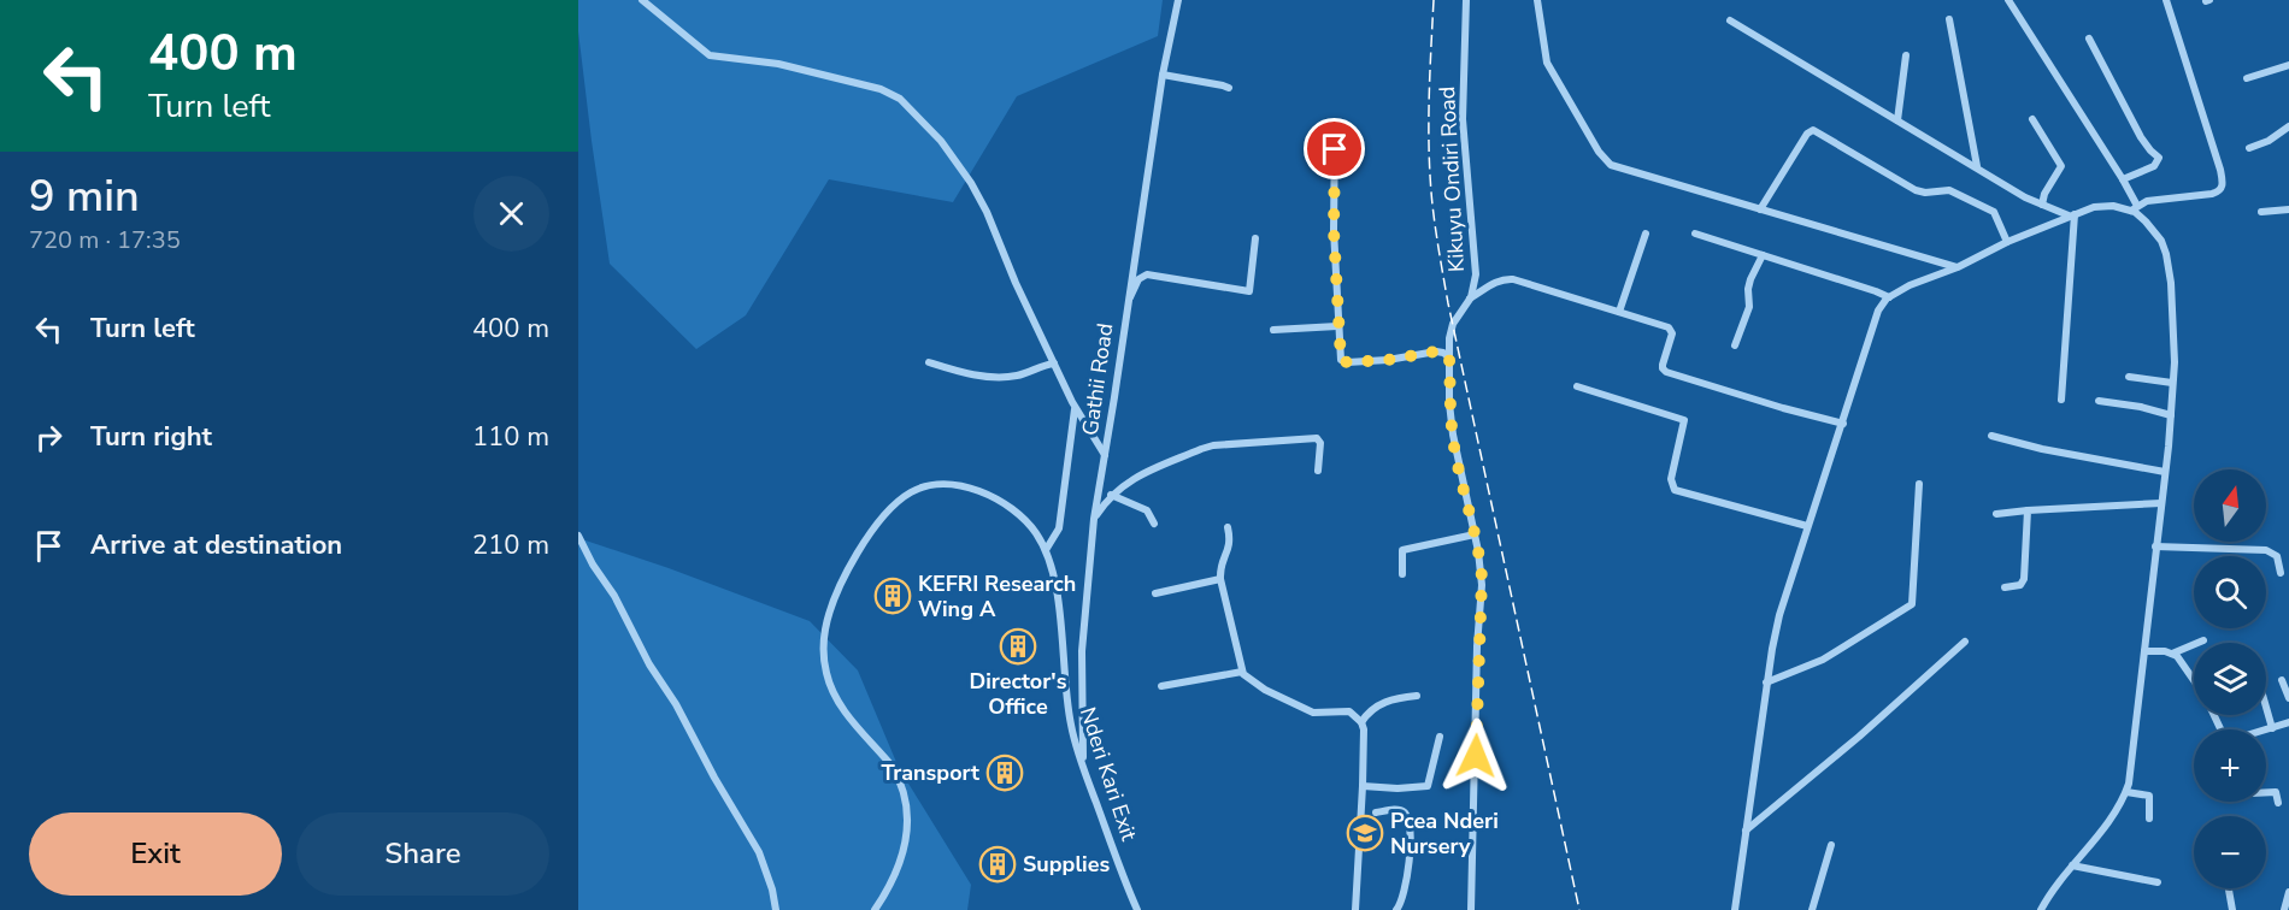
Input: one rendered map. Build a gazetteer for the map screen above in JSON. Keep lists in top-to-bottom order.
{
  "streets": {
    "street": ["Kikuyu Ondiri Road", "Gathii Road", "Nderi Kari Exit"]
  },
  "crossings": [
    ["Gathii Road", "Nderi Kari Exit"]
  ],
  "places": {
    "building": [
      "KEFRI Research Wing A",
      "Director's Office",
      "Transport",
      "Supplies"
    ],
    "school or university": ["Pcea Nderi Nursery"]
  },
  "north": "top",
  "page": {
    "turn": ["400 m", "Turn left"],
    "heading": ["9 min", "720 m · 17:35"],
    "list": [
      {
        "name": "Turn left",
        "value": "400 m"
      },
      {
        "name": "Turn right",
        "value": "110 m"
      },
      {
        "name": "Arrive at destination",
        "value": "210 m"
      }
    ],
    "map_buttons": ["+", "−"],
    "buttons": ["Exit", "Share"]
  }
}
